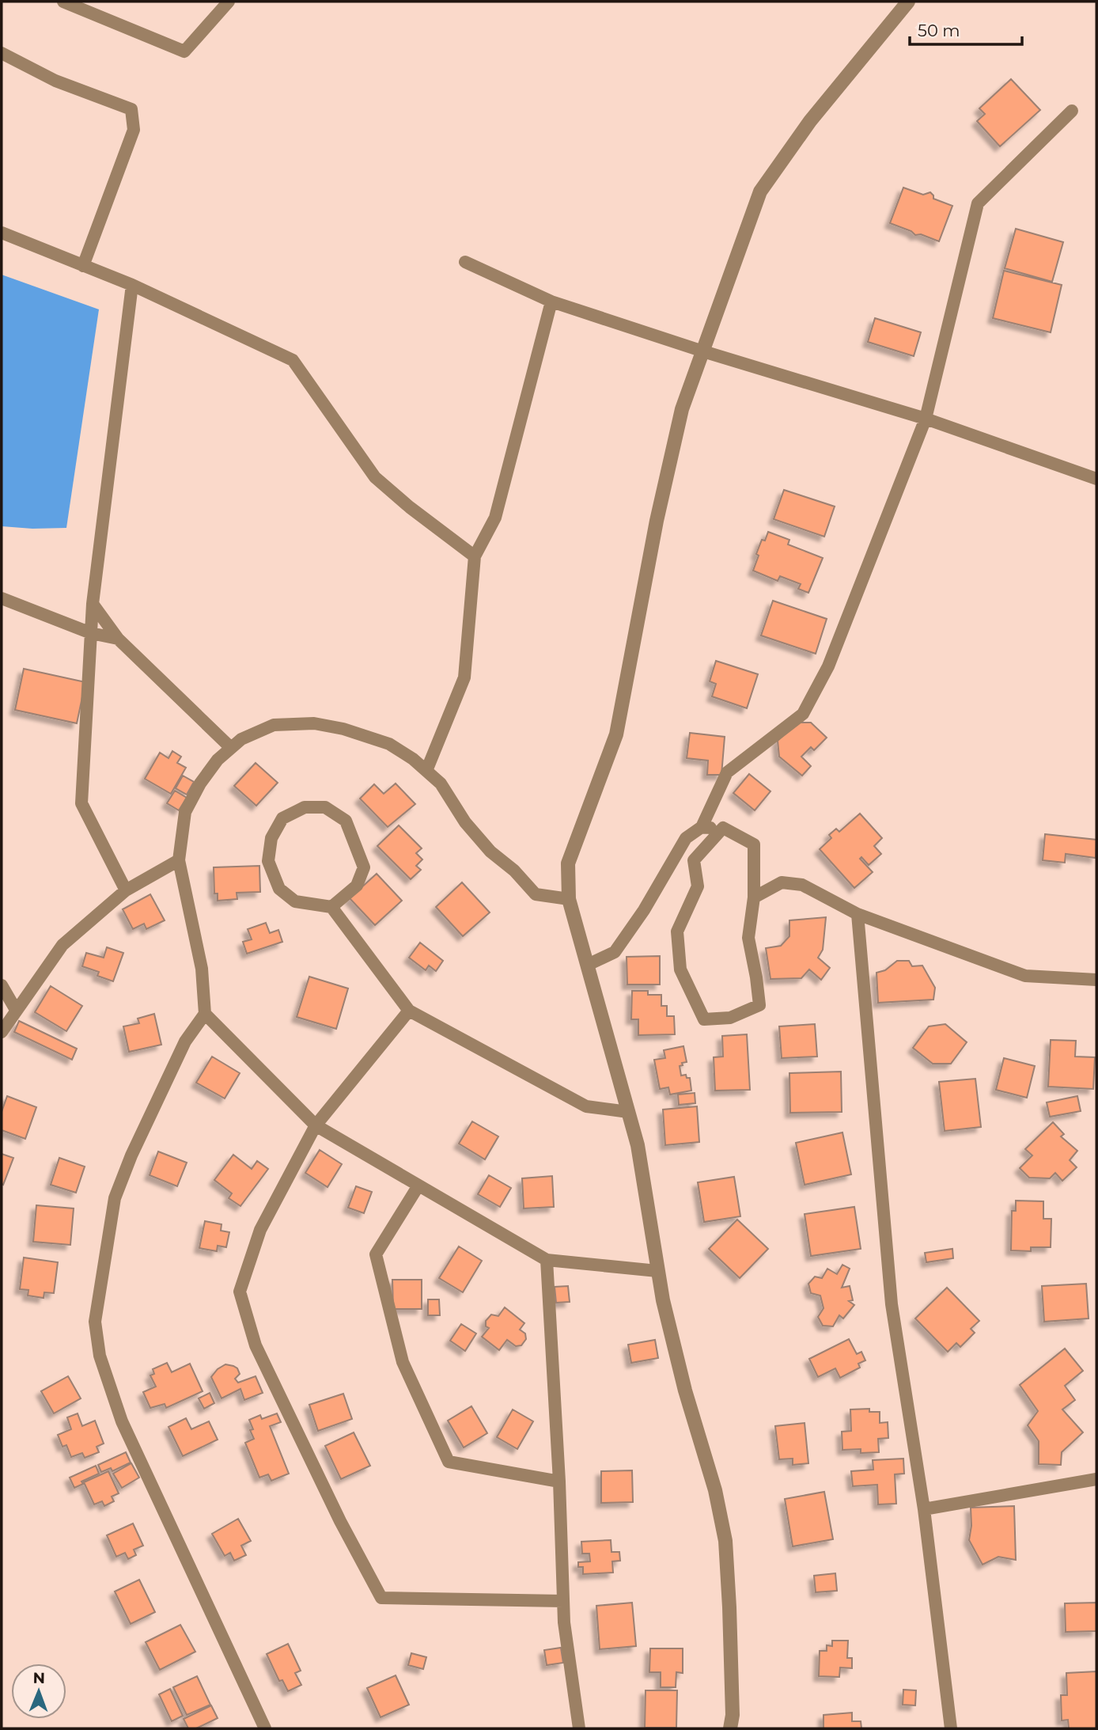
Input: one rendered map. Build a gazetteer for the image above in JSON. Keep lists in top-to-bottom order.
{
  "scale_bar": "50 m",
  "north": "top"
}
